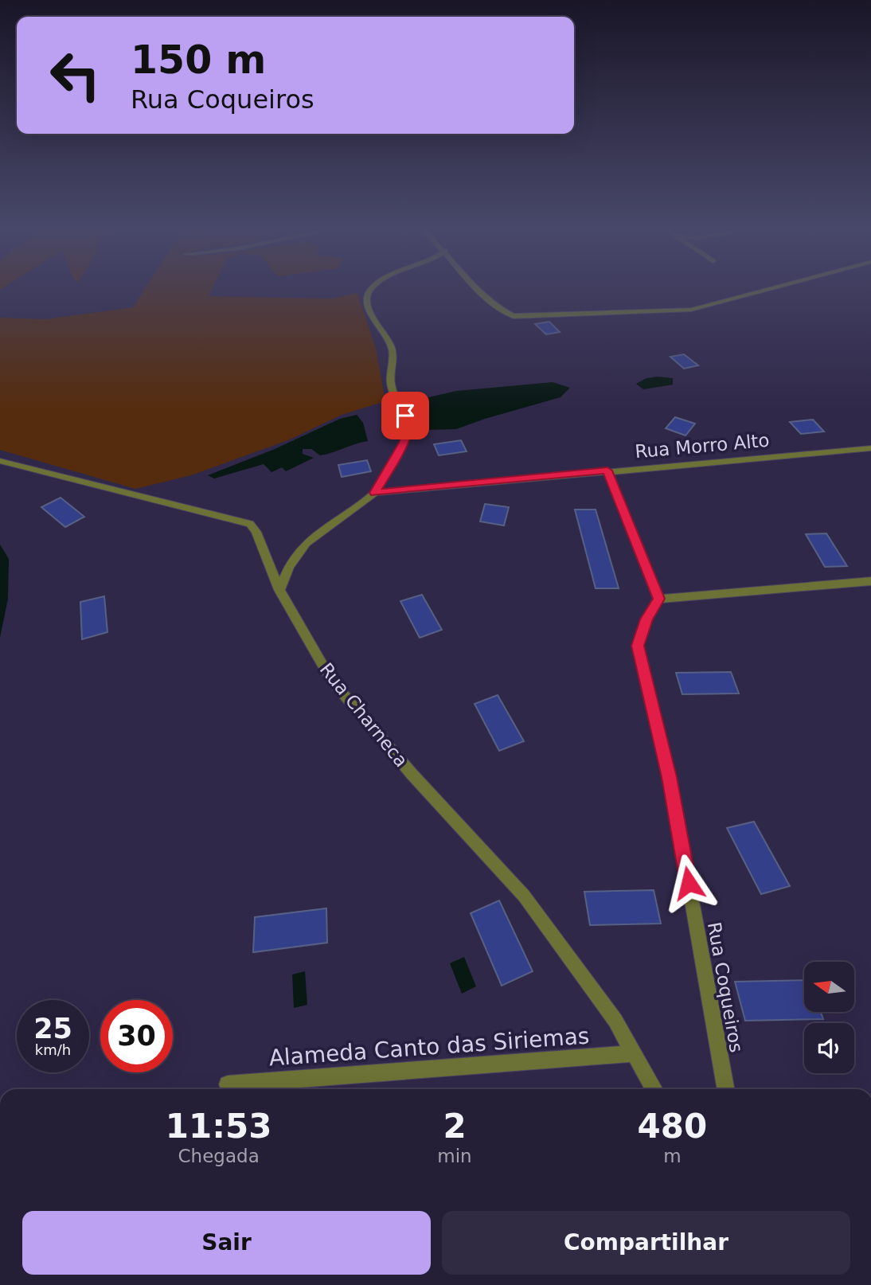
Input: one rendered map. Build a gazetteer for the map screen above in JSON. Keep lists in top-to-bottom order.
{
  "streets": {
    "street": [
      "Rua Morro Alto",
      "Rua Charneca",
      "Rua Coqueiros",
      "Alameda Canto das Siriemas"
    ]
  },
  "crossings": [
    ["Rua Charneca", "Alameda Canto das Siriemas"]
  ],
  "north": "left",
  "page": {
    "turn": ["150 m", "Rua Coqueiros"],
    "speed": "25 km/h",
    "limit": "30",
    "eta": [
      "11:53",
      "Chegada",
      "2",
      "min",
      "480",
      "m"
    ],
    "buttons": ["Sair", "Compartilhar"]
  }
}
